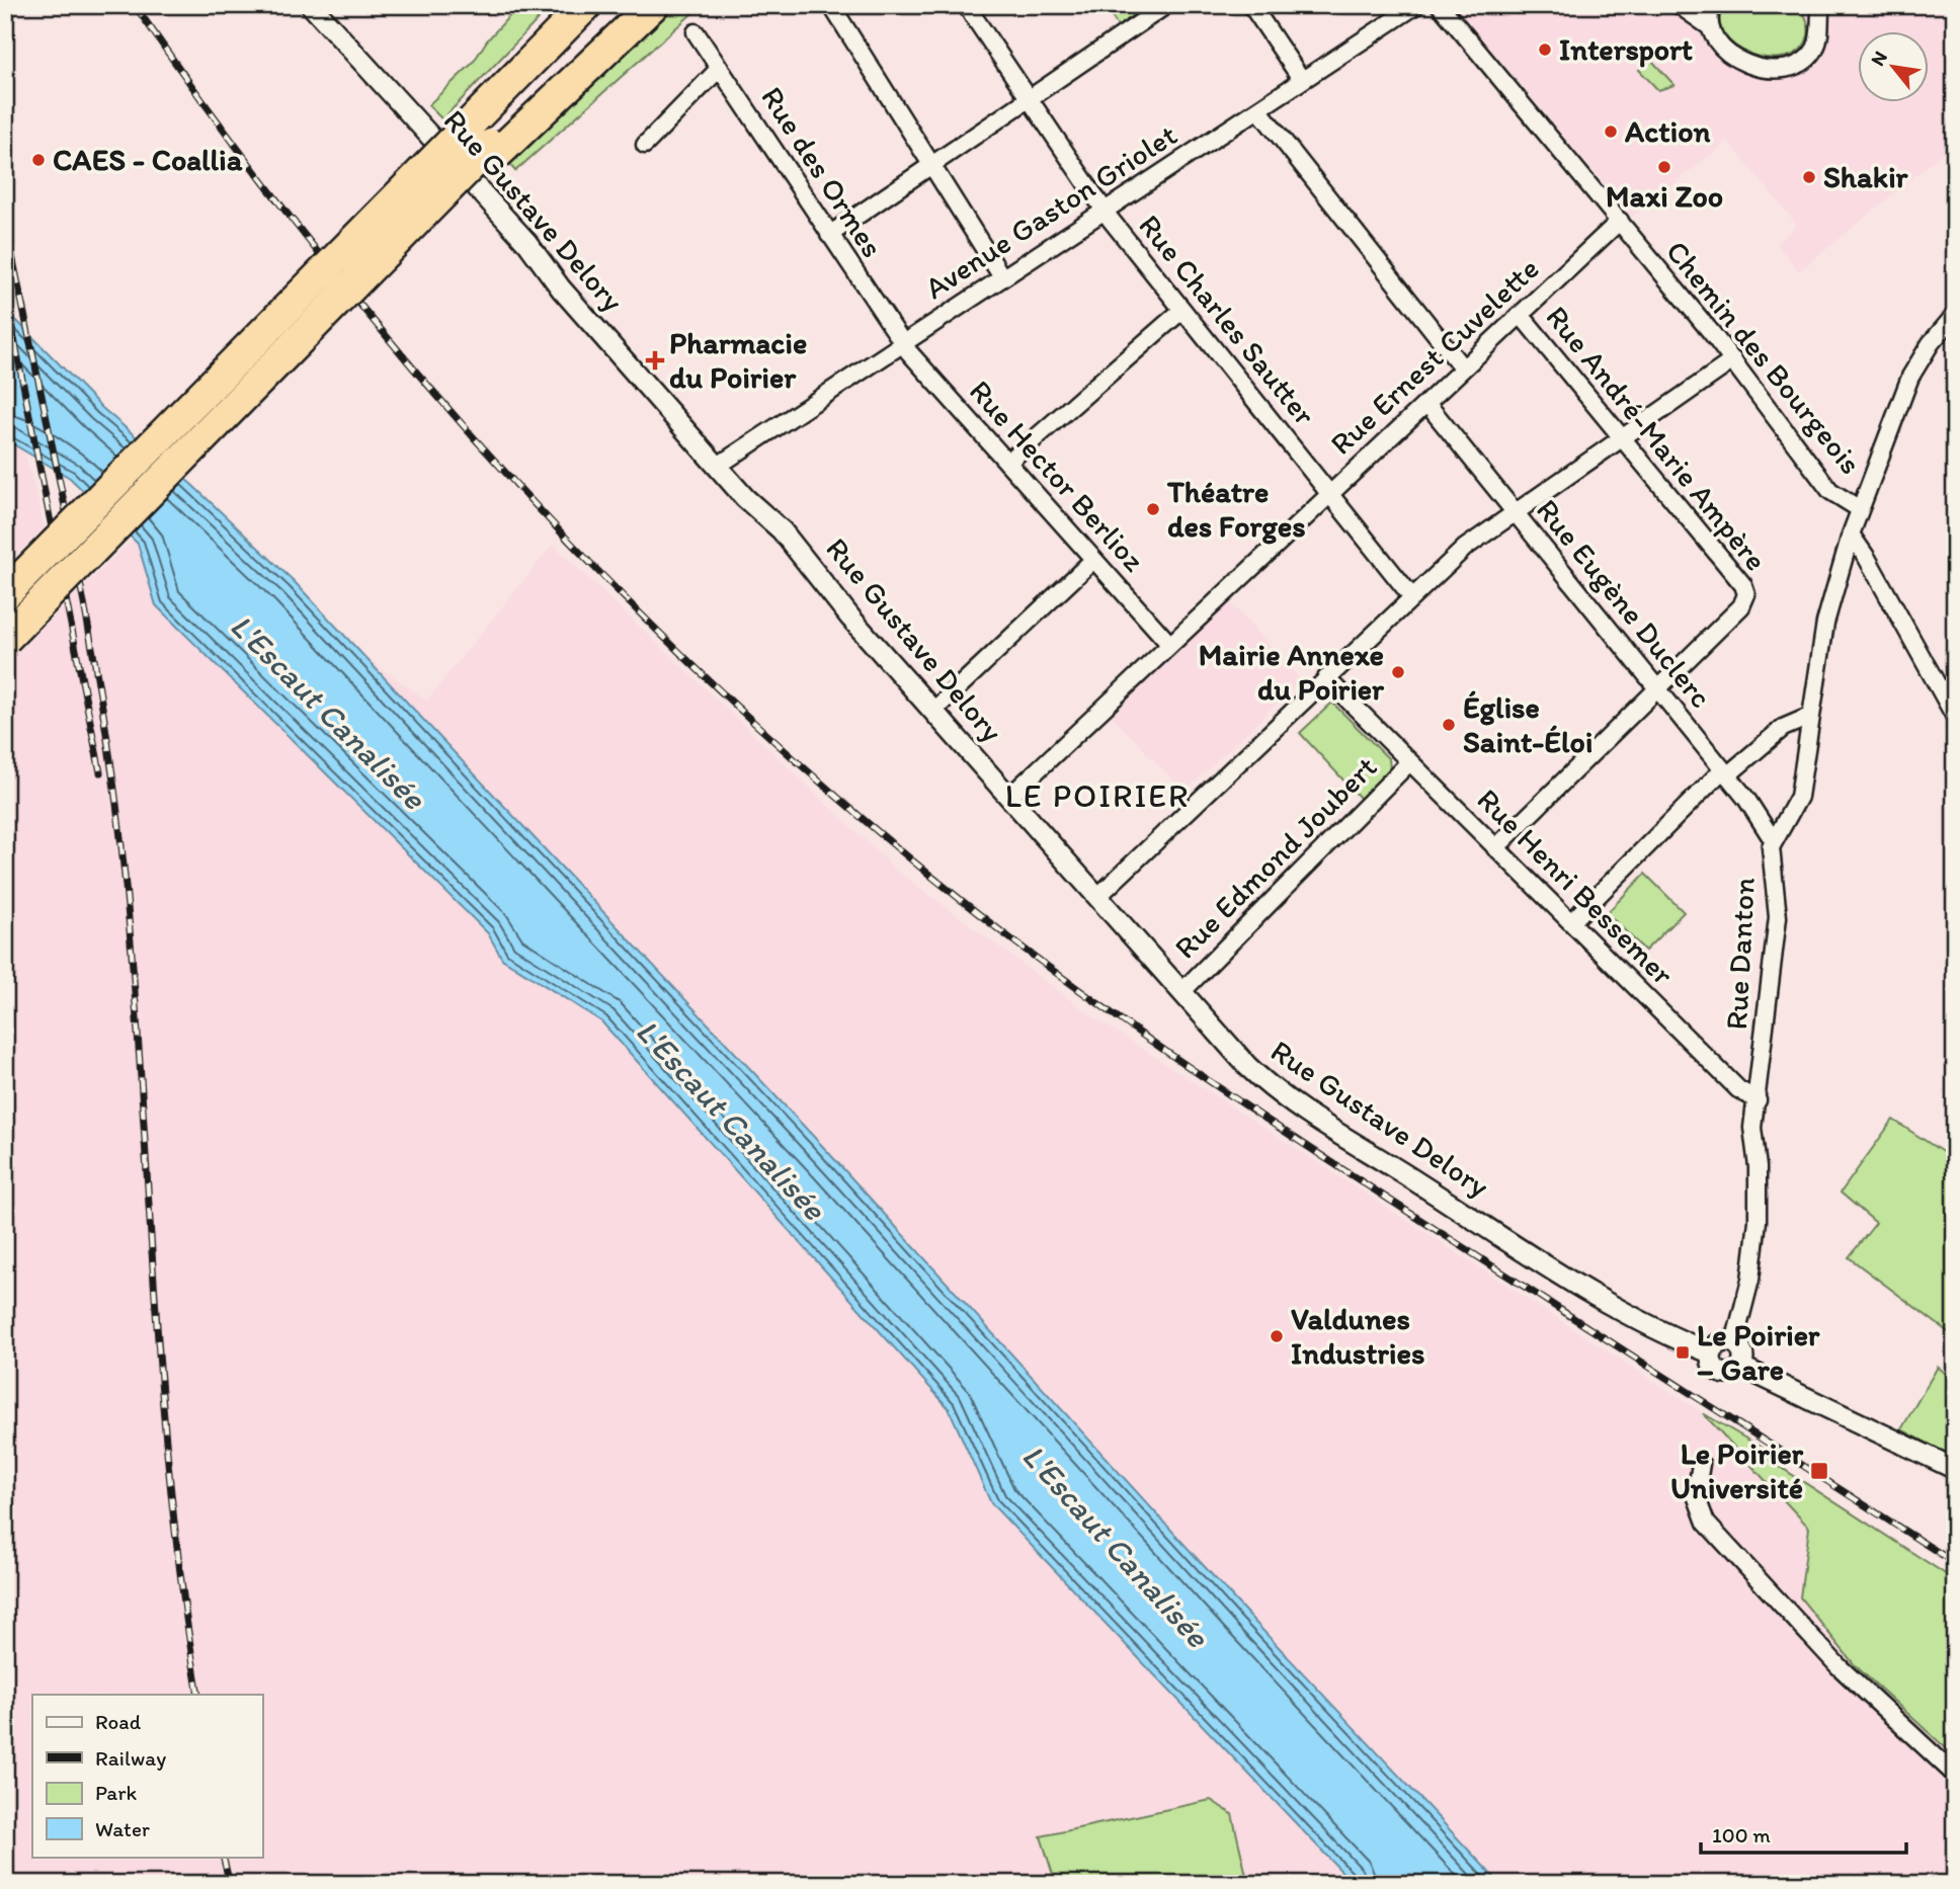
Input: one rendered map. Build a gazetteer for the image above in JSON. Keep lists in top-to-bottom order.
{
  "streets": {
    "street": [
      "Rue des Ormes",
      "Rue Gustave Delory",
      "Avenue Gaston Griolet",
      "Rue Charles Sautter",
      "Rue Ernest Cuvelette",
      "Chemin des Bourgeois",
      "Rue André-Marie Ampère",
      "Rue Hector Berlioz",
      "Rue Eugène Duclerc",
      "Rue Edmond Joubert",
      "Rue Henri Bessemer",
      "Rue Danton"
    ]
  },
  "crossings": [
    ["Rue des Ormes", "Avenue Gaston Griolet"],
    ["Rue des Ormes", "Rue Hector Berlioz"],
    ["Rue Gustave Delory", "Avenue Gaston Griolet"],
    ["Rue Gustave Delory", "Rue Ernest Cuvelette"],
    ["Rue Gustave Delory", "Rue Edmond Joubert"],
    ["Rue Gustave Delory", "Rue Danton"],
    ["Avenue Gaston Griolet", "Rue Charles Sautter"],
    ["Avenue Gaston Griolet", "Rue Hector Berlioz"],
    ["Rue Charles Sautter", "Rue Ernest Cuvelette"],
    ["Rue Ernest Cuvelette", "Chemin des Bourgeois"],
    ["Rue Ernest Cuvelette", "Rue André-Marie Ampère"],
    ["Rue Ernest Cuvelette", "Rue Hector Berlioz"],
    ["Rue Ernest Cuvelette", "Rue Eugène Duclerc"],
    ["Chemin des Bourgeois", "Rue Danton"],
    ["Rue André-Marie Ampère", "Rue Eugène Duclerc"],
    ["Rue Eugène Duclerc", "Rue Danton"],
    ["Rue Edmond Joubert", "Rue Henri Bessemer"],
    ["Rue Henri Bessemer", "Rue Danton"]
  ],
  "districts": ["LE POIRIER"],
  "water": ["L'Escaut Canalisée"],
  "places": {
    "other": [
      "Intersport",
      "Action",
      "CAES - Coallia",
      "Maxi Zoo",
      "Shakir",
      "Théatre des Forges",
      "Mairie Annexe du Poirier",
      "Église Saint-Éloi",
      "Valdunes Industries"
    ],
    "health": ["Pharmacie du Poirier"],
    "transit": ["Le Poirier – Gare", "Le Poirier Université"]
  },
  "legend": [
    "Road",
    "Railway",
    "Park",
    "Water"
  ],
  "scale_bar": "100 m",
  "north": "top left"
}
